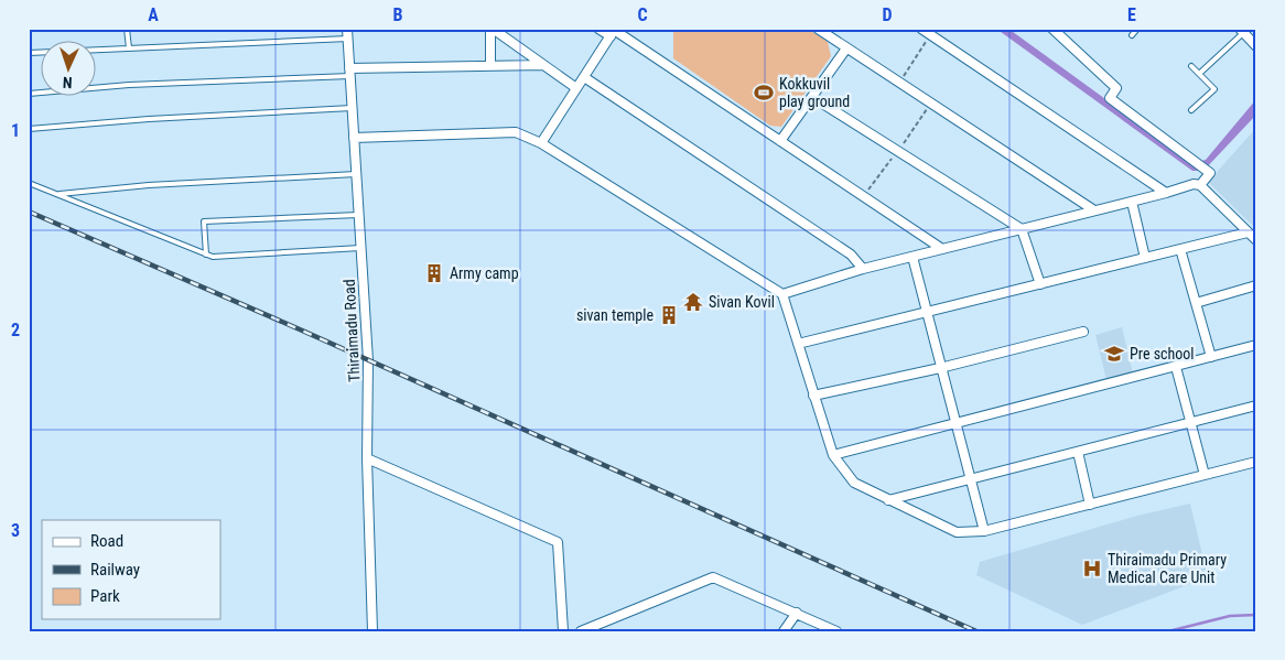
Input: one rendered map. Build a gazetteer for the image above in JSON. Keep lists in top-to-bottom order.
{
  "streets": {
    "street": ["Thiraimadu Road"]
  },
  "places": {
    "sports": ["Kokkuvil play ground"],
    "building": ["Army camp", "sivan temple"],
    "temple": ["Sivan Kovil"],
    "school or university": ["Pre school"],
    "hospital": ["Thiraimadu Primary Medical Care Unit"]
  },
  "legend": ["Road", "Railway", "Park"],
  "north": "bottom",
  "grid": {
    "columns": [
      "A",
      "B",
      "C",
      "D",
      "E"
    ],
    "rows": ["1", "2", "3"]
  }
}
